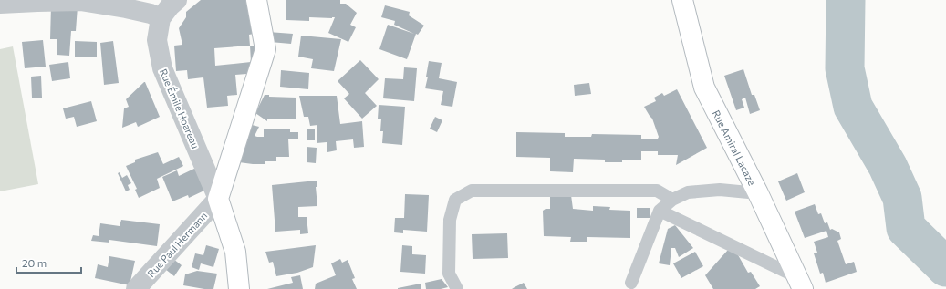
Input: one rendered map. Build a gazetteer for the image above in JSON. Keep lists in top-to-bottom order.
{
  "streets": {
    "street": ["Rue Émile Hoareau", "Rue Amiral Lacaze", "Rue Paul Hermann"]
  },
  "crossings": [
    ["Rue Émile Hoareau", "Rue Paul Hermann"]
  ],
  "scale_bar": "20 m"
}
